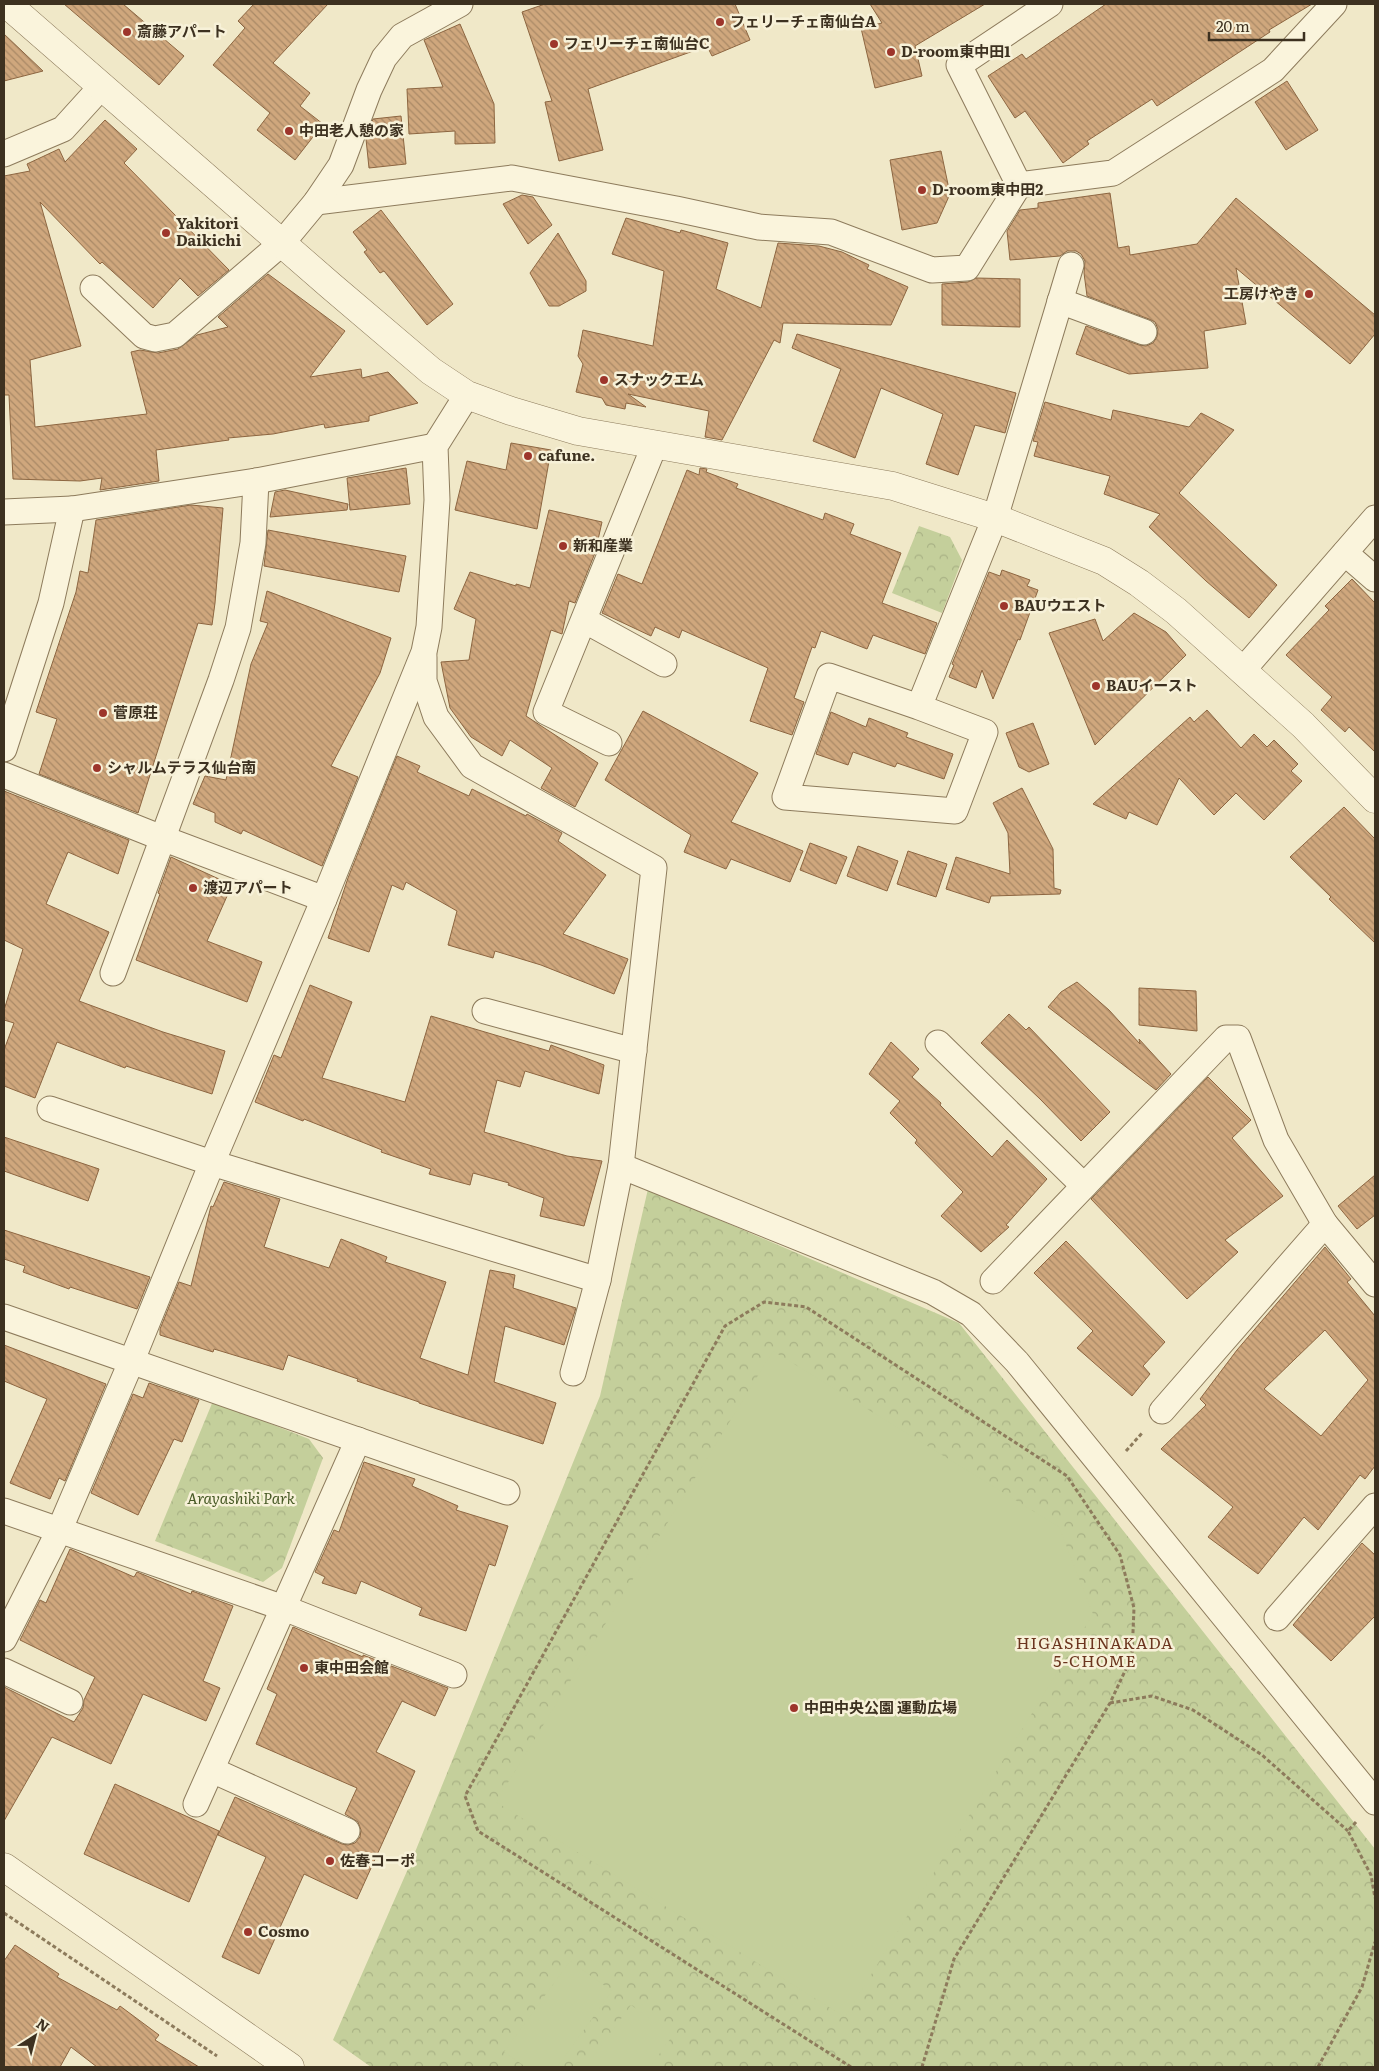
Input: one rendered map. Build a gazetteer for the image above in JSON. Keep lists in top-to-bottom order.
{
  "districts": ["HIGASHINAKADA 5-CHOME"],
  "parks": ["Arayashiki Park"],
  "places": [
    "フェリーチェ南仙台A",
    "斎藤アパート",
    "フェリーチェ南仙台C",
    "D-room東中田1",
    "中田老人憩の家",
    "D-room東中田2",
    "Yakitori Daikichi",
    "工房けやき",
    "スナックエム",
    "cafune.",
    "新和産業",
    "BAUウエスト",
    "BAUイースト",
    "菅原荘",
    "シャルムテラス仙台南",
    "渡辺アパート",
    "東中田会館",
    "中田中央公園 運動広場",
    "佐春コーポ",
    "Cosmo"
  ],
  "scale_bar": "20 m",
  "north": "top right"
}
